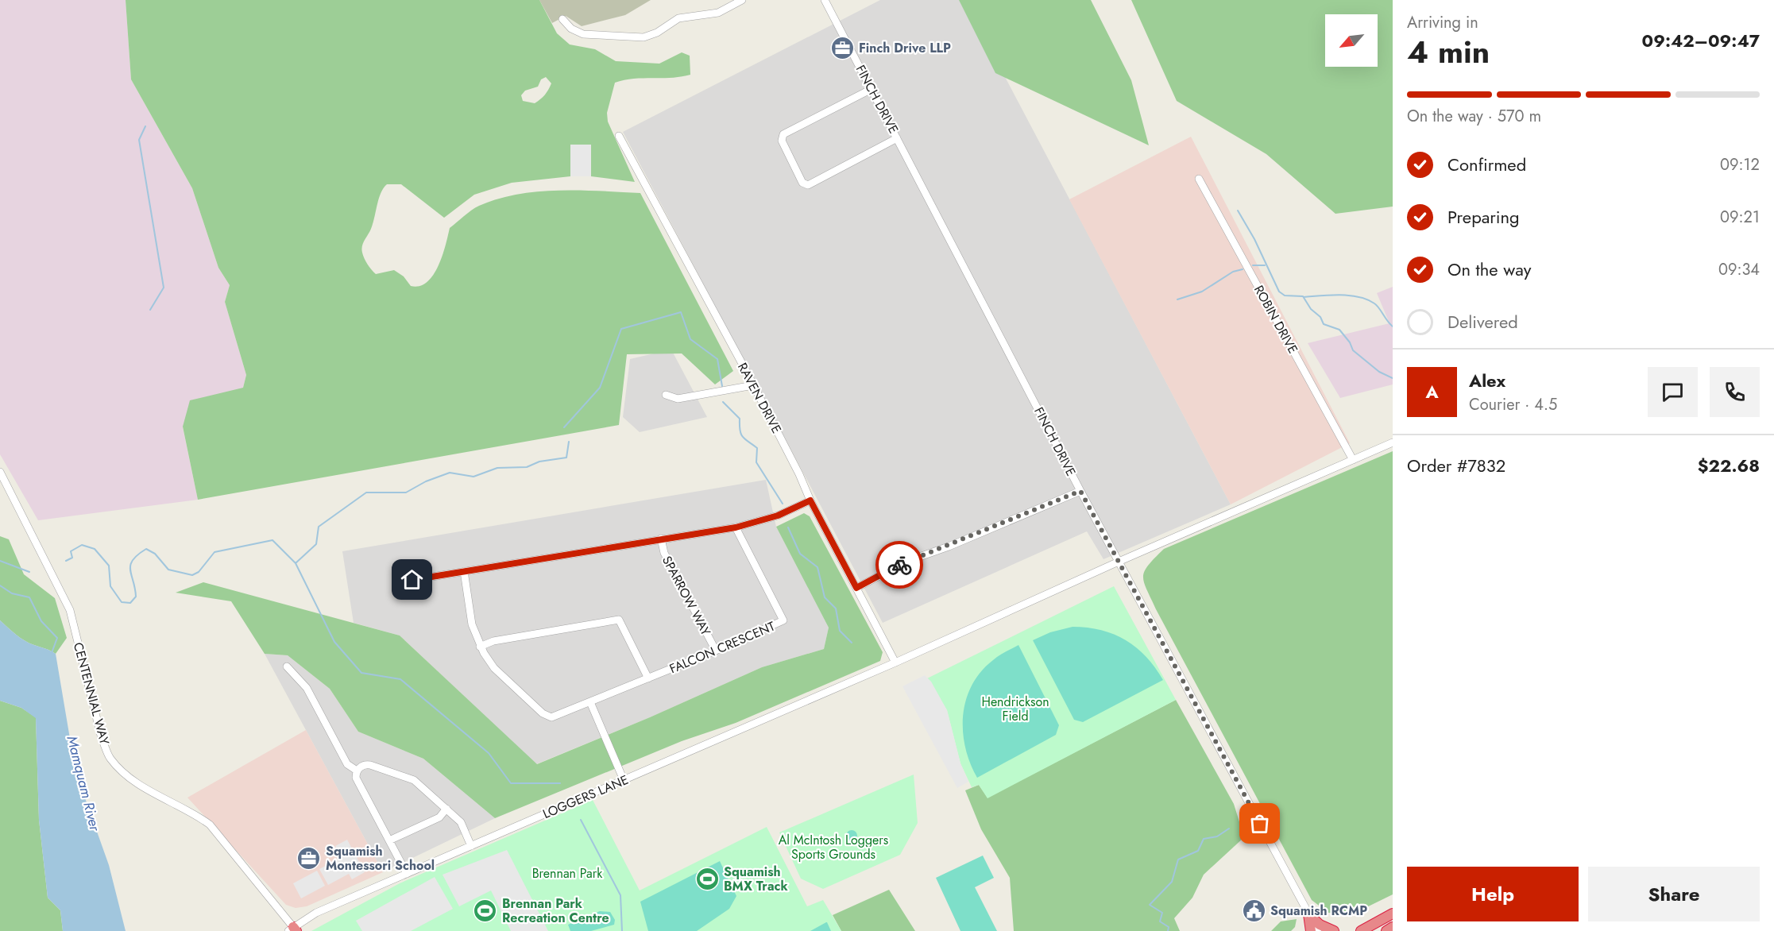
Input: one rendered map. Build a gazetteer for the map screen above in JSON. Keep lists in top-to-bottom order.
{
  "streets": {
    "street": [
      "FINCH DRIVE",
      "ROBIN DRIVE",
      "RAVEN DRIVE",
      "SPARROW WAY",
      "FALCON CRESCENT",
      "CENTENNIAL WAY",
      "LOGGERS LANE"
    ]
  },
  "crossings": [
    ["FINCH DRIVE", "LOGGERS LANE"],
    ["ROBIN DRIVE", "LOGGERS LANE"],
    ["RAVEN DRIVE", "LOGGERS LANE"],
    ["SPARROW WAY", "FALCON CRESCENT"],
    ["CENTENNIAL WAY", "LOGGERS LANE"]
  ],
  "water": ["Mamquam River"],
  "parks": ["Hendrickson Field", "Al McIntosh Loggers Sports Grounds", "Brennan Park"],
  "places": {
    "office": ["Finch Drive LLP", "Squamish Montessori School"],
    "sports": ["Squamish BMX Track", "Brennan Park Recreation Centre"],
    "public building": ["Squamish RCMP"]
  },
  "north": "bottom left",
  "page": {
    "heading": ["4 min", "Arriving in", "09:42–09:47"],
    "panel": [
      "Alex",
      "Courier · 4.5",
      "Order #7832",
      "$22.68"
    ],
    "bar": "On the way · 570 m",
    "list": [
      ["Confirmed", "09:12"],
      ["Preparing", "09:21"],
      ["On the way", "09:34"],
      "Delivered"
    ],
    "round": "A",
    "buttons": ["Help", "Share"]
  }
}
